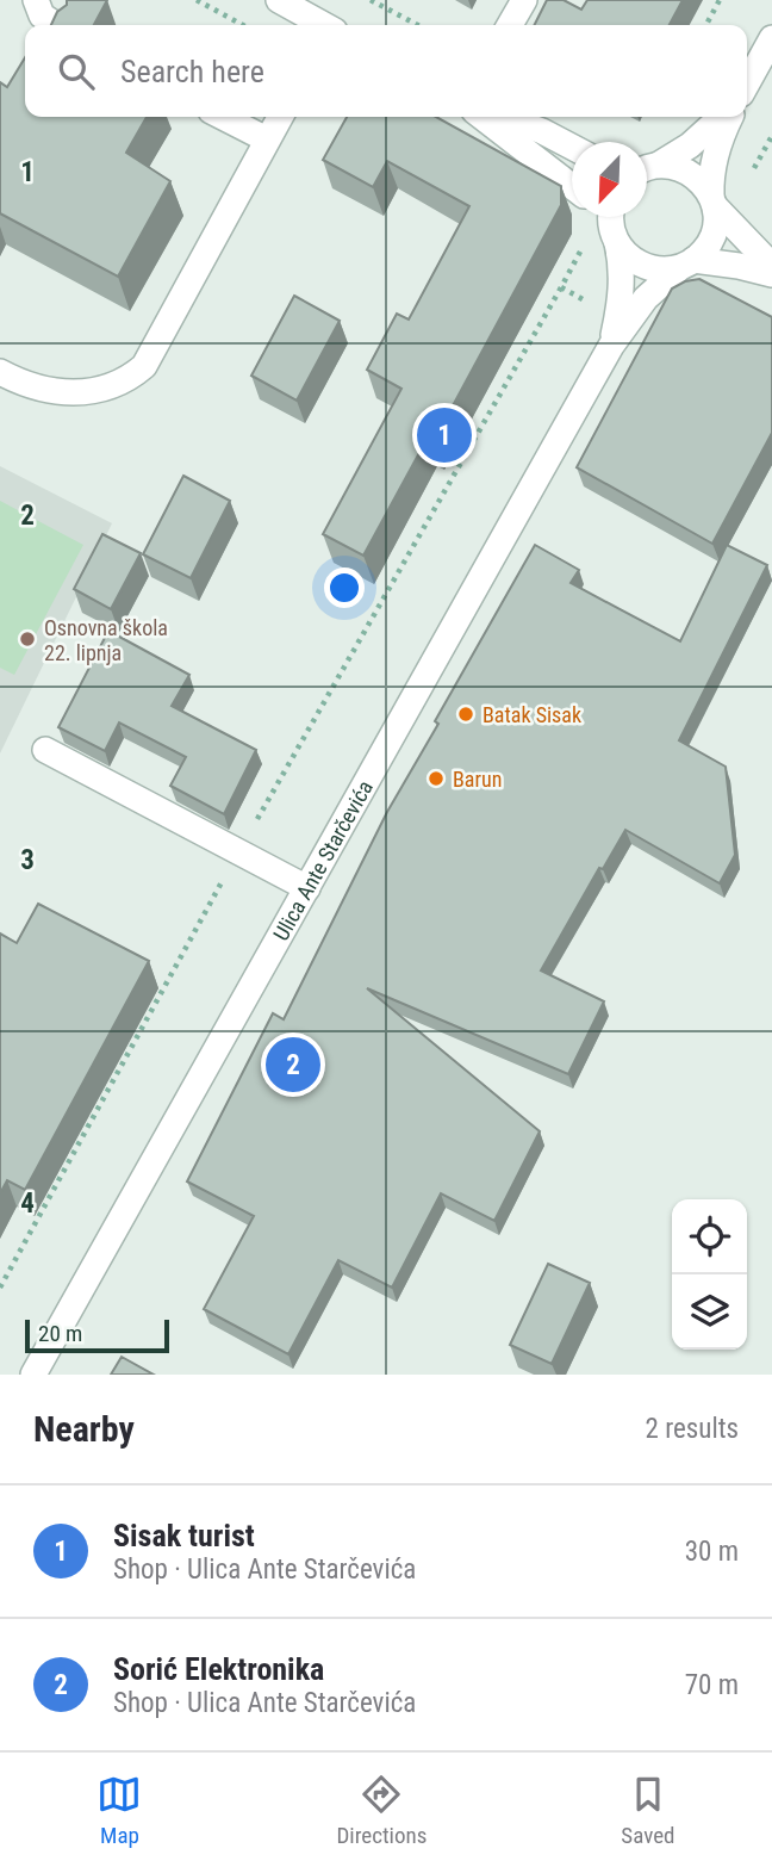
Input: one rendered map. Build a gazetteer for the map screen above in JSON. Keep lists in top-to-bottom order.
{
  "streets": {
    "street": ["Ulica Ante Starčevića"]
  },
  "places": ["Osnovna škola 22. lipnja", "Batak Sisak", "Barun"],
  "scale_bar": "20 m",
  "north": "bottom left",
  "page": {
    "search": "Search here",
    "pins": ["1", "2"],
    "scale": "20 m",
    "heading": ["Nearby", "2 results"],
    "list": [
      {
        "mark": "1",
        "name": "Sisak turist",
        "note": "Shop · Ulica Ante Starčevića",
        "value": "30 m"
      },
      {
        "mark": "2",
        "name": "Sorić Elektronika",
        "note": "Shop · Ulica Ante Starčevića",
        "value": "70 m"
      }
    ],
    "nav": ["Map", "Directions", "Saved"]
  },
  "grid": {
    "rows": [
      "1",
      "2",
      "3",
      "4"
    ]
  }
}
